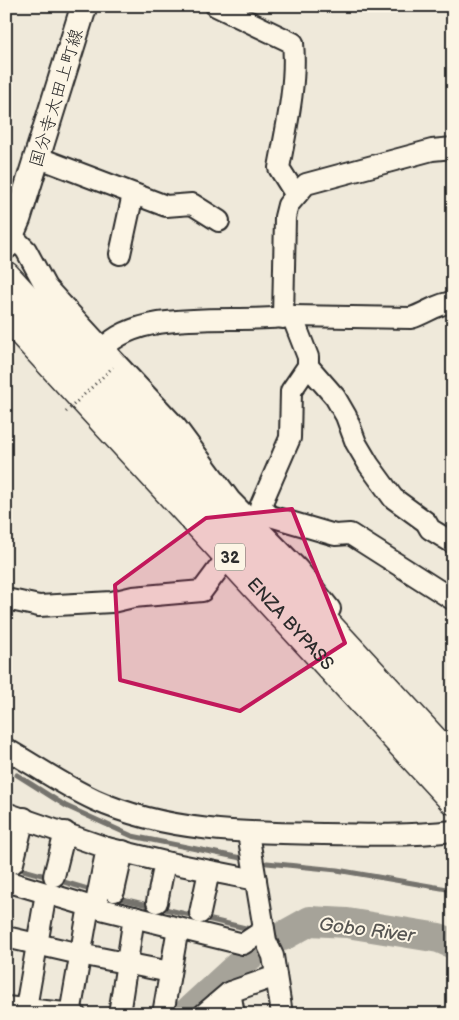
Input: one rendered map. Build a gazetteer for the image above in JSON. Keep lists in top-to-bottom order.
{
  "streets": {
    "highway": ["32", "ENZA BYPASS"],
    "main road": ["国分寺太田上町線"]
  },
  "water": ["Gobo River"]
}
